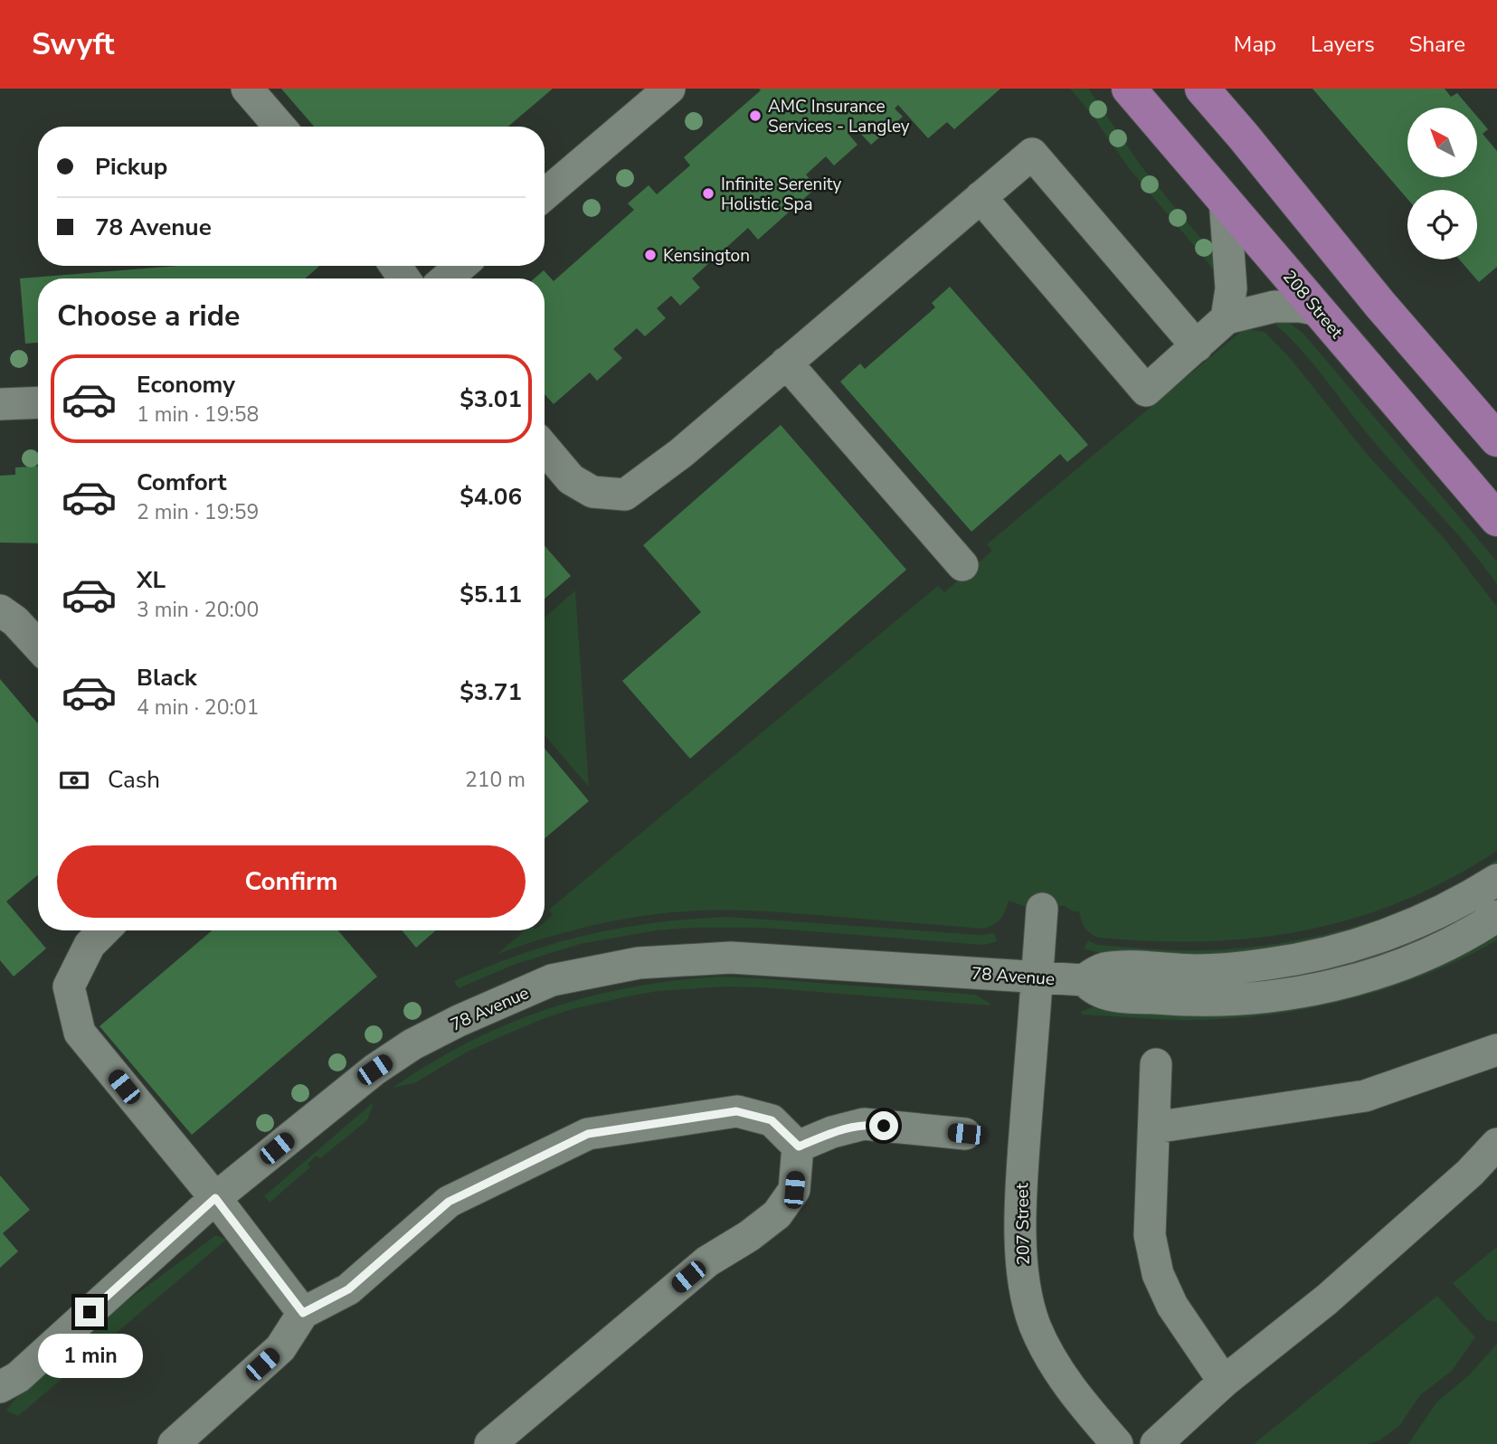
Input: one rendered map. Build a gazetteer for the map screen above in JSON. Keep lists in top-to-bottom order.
{
  "streets": {
    "main road": ["208 Street"],
    "street": ["78 Avenue", "207 Street"]
  },
  "crossings": [
    ["78 Avenue", "207 Street"]
  ],
  "places": ["AMC Insurance Services - Langley", "Infinite Serenity Holistic Spa", "Kensington"],
  "north": "top left",
  "page": {
    "header": "Swyft",
    "nav": ["Map", "Layers", "Share"],
    "banner": ["Pickup", "78 Avenue"],
    "heading": "Choose a ride",
    "list": [
      {
        "name": "Economy",
        "note": "1 min · 19:58",
        "value": "$3.01"
      },
      {
        "name": "Comfort",
        "note": "2 min · 19:59",
        "value": "$4.06"
      },
      {
        "name": "XL",
        "note": "3 min · 20:00",
        "value": "$5.11"
      },
      {
        "name": "Black",
        "note": "4 min · 20:01",
        "value": "$3.71"
      }
    ],
    "pay": ["Cash", "210 m"],
    "buttons": "Confirm",
    "bubble": "1 min"
  }
}
